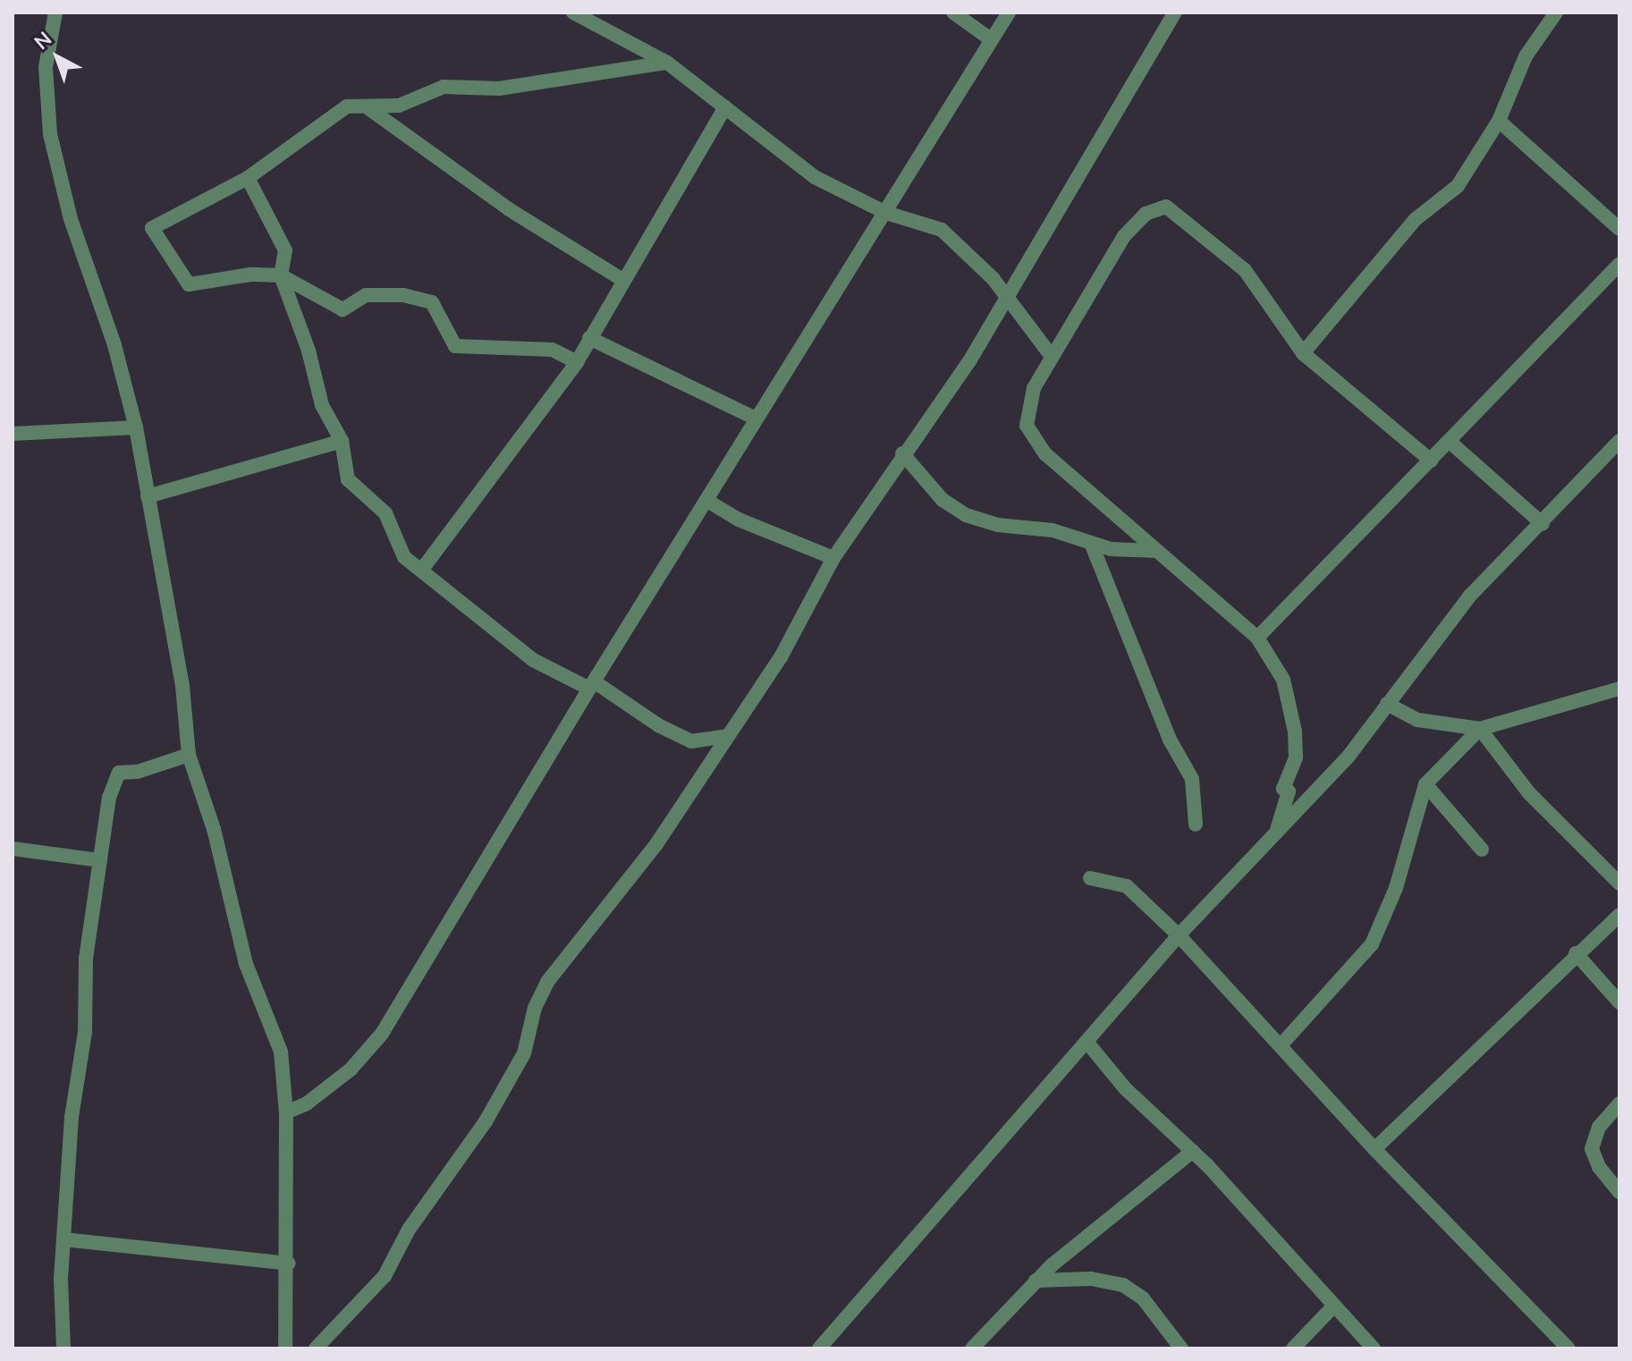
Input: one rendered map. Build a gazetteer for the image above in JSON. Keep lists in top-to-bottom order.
{
  "north": "top left"
}
